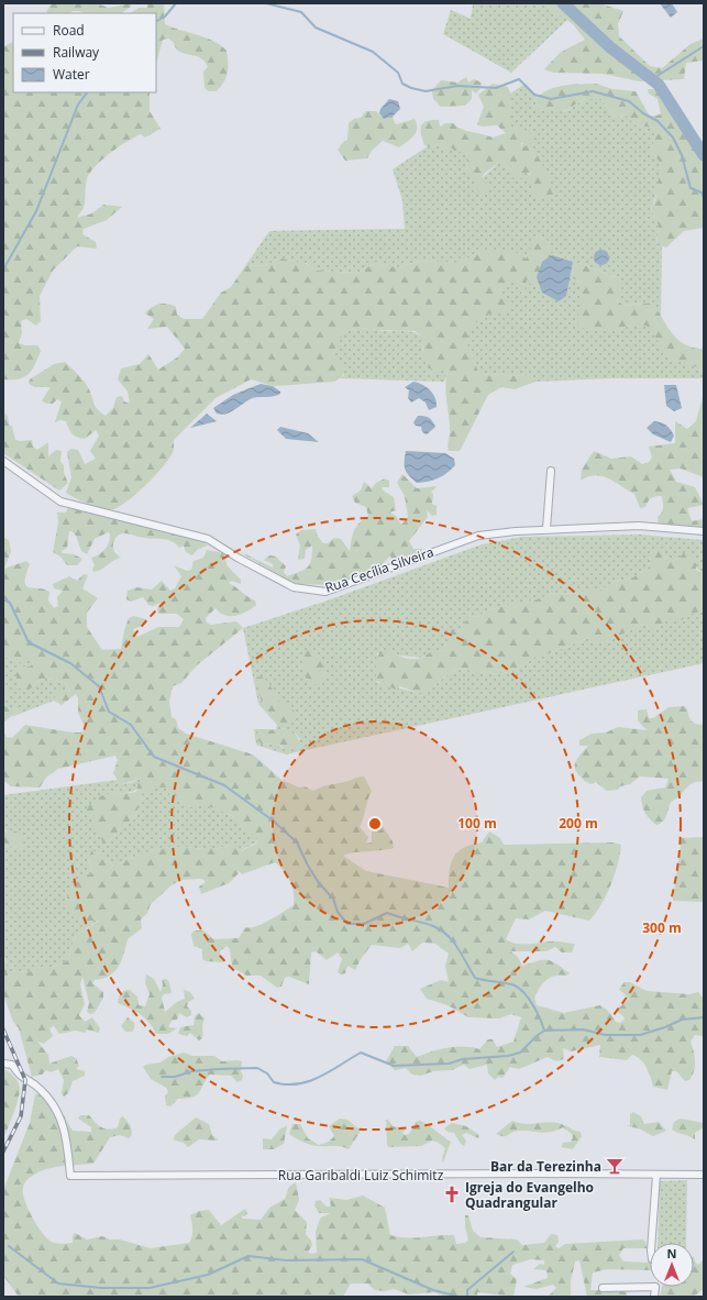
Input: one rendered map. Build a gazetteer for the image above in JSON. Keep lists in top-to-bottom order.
{
  "streets": {
    "street": ["Rua Cecília Silveira", "Rua Garibaldi Luiz Schimitz"]
  },
  "places": {
    "bar": ["Bar da Terezinha"],
    "church": ["Igreja do Evangelho Quadrangular"]
  },
  "legend": ["Road", "Railway", "Water"],
  "north": "top",
  "rings": ["100 m", "200 m", "300 m"]
}
